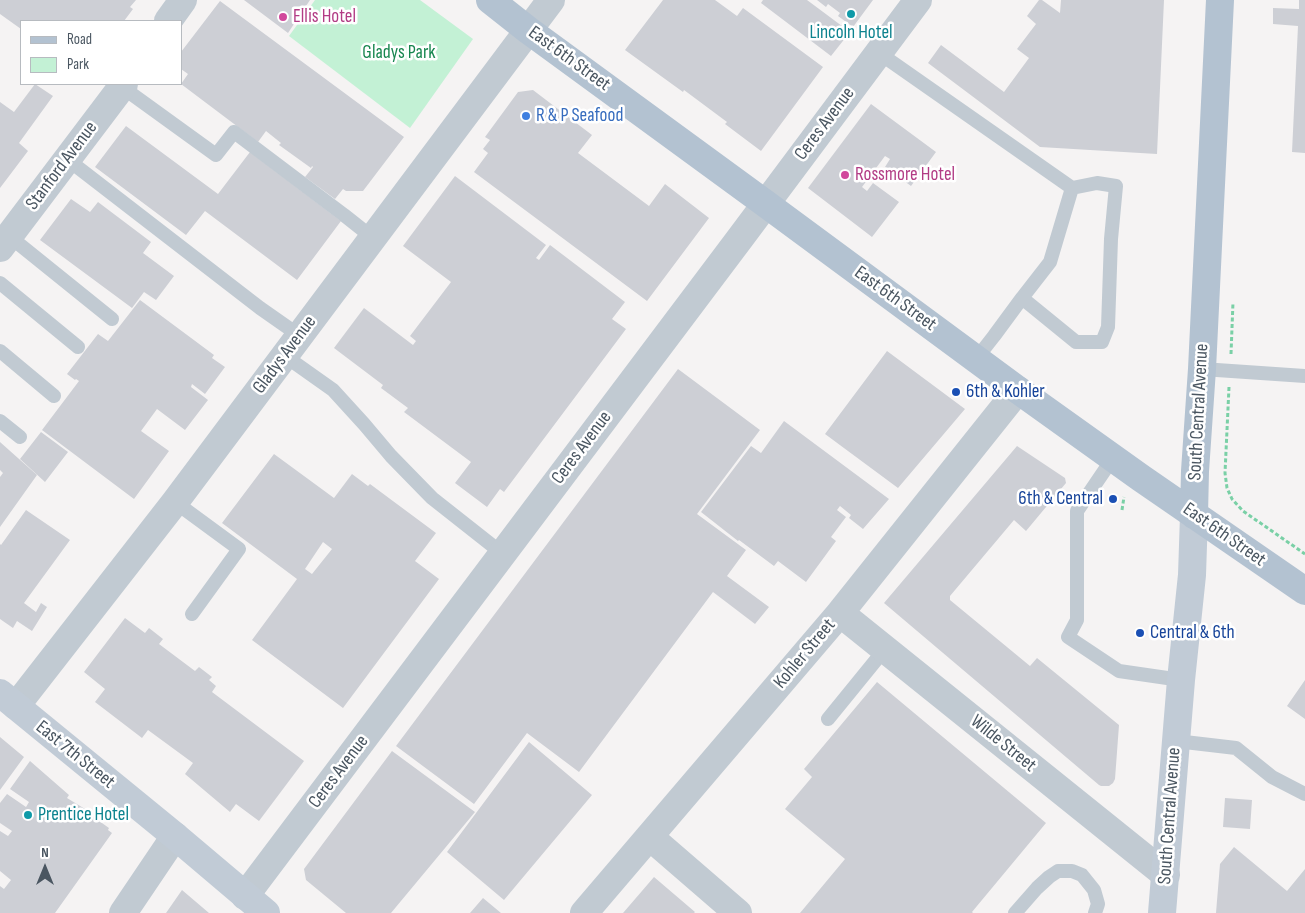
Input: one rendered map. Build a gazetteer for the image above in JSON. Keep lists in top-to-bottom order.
{
  "streets": {
    "main road": ["East 6th Street", "South Central Avenue", "East 7th Street"],
    "street": [
      "Ceres Avenue",
      "Stanford Avenue",
      "Gladys Avenue",
      "Kohler Street",
      "Wilde Street"
    ]
  },
  "crossings": [
    ["East 6th Street", "Ceres Avenue"],
    ["East 6th Street", "Gladys Avenue"],
    ["East 6th Street", "South Central Avenue"],
    ["East 6th Street", "Kohler Street"],
    ["Ceres Avenue", "East 7th Street"],
    ["Gladys Avenue", "East 7th Street"],
    ["South Central Avenue", "Wilde Street"],
    ["Kohler Street", "Wilde Street"]
  ],
  "parks": ["Gladys Park"],
  "places": [
    "Lincoln Hotel",
    "Ellis Hotel",
    "R & P Seafood",
    "Rossmore Hotel",
    "6th & Kohler",
    "6th & Central",
    "Central & 6th",
    "Prentice Hotel"
  ],
  "legend": ["Road", "Park"],
  "north": "top"
}
